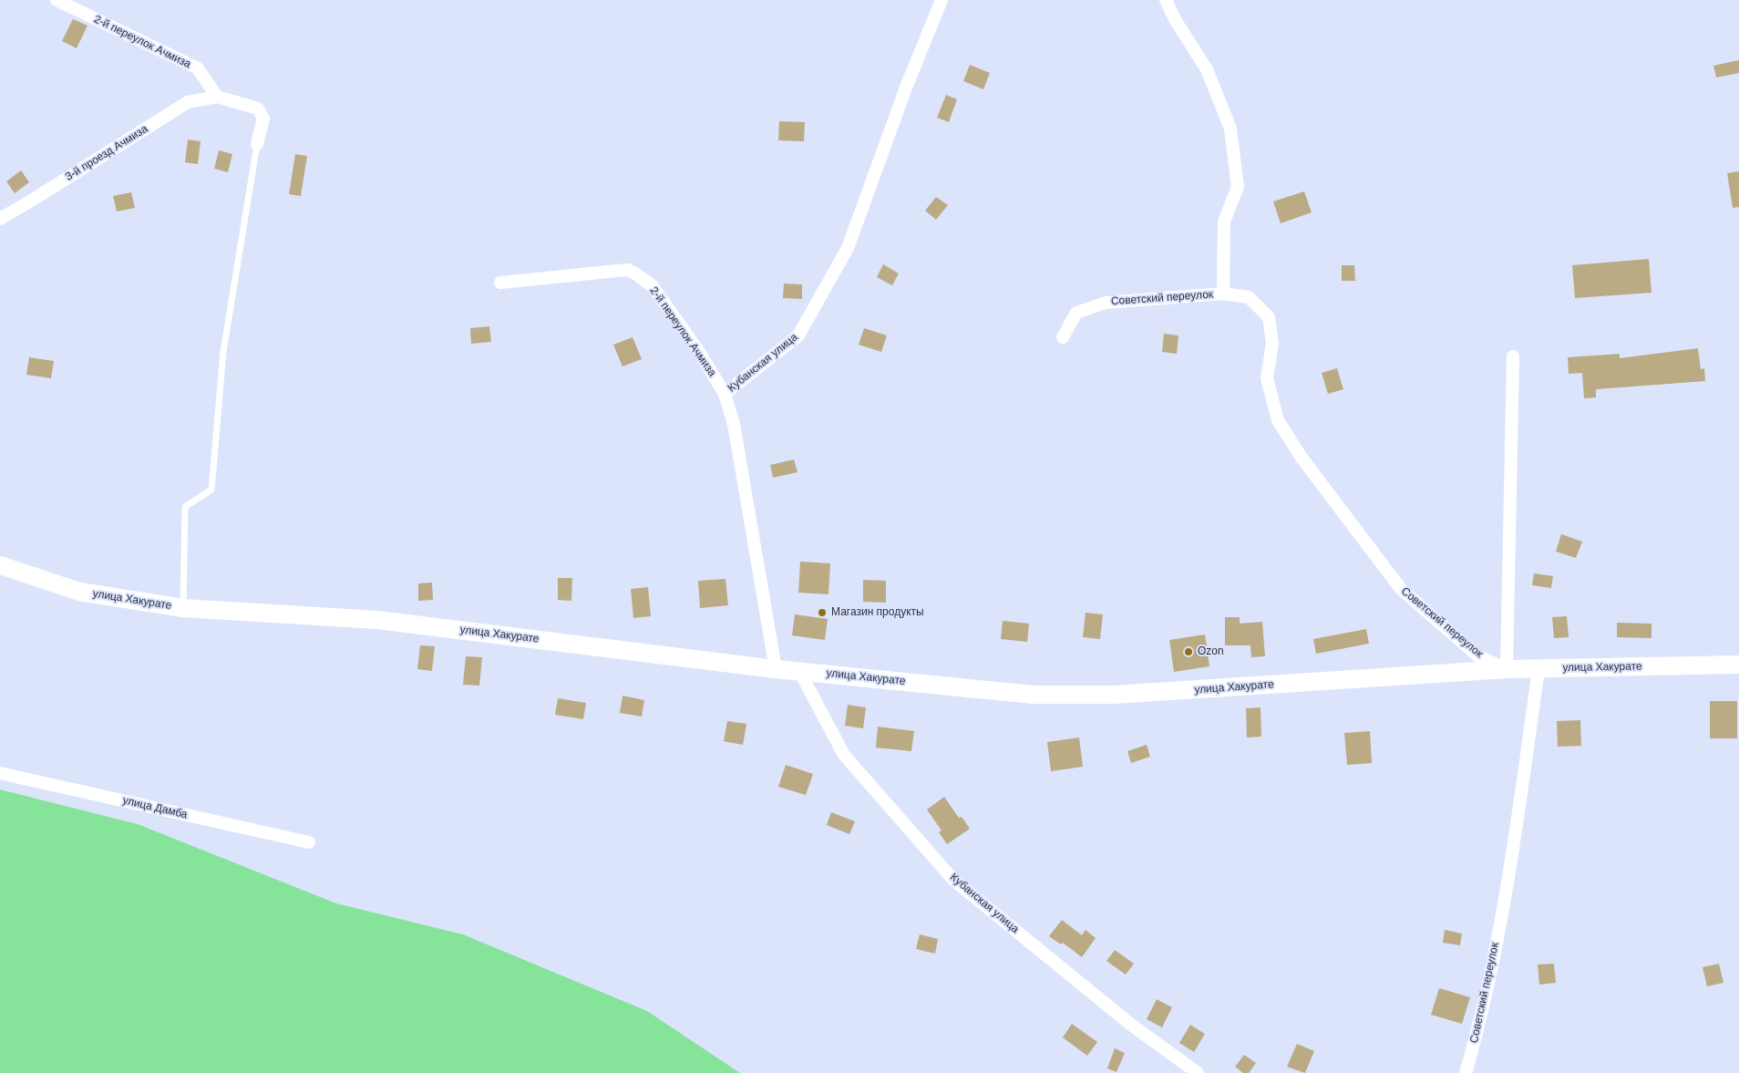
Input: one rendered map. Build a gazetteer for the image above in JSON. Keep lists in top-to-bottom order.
{
  "streets": {
    "street": [
      "2-й переулок Ачмиза",
      "3-й проезд Ачмиза",
      "Советский переулок",
      "Кубанская улица",
      "улица Хакурате",
      "улица Дамба"
    ]
  },
  "crossings": [
    ["2-й переулок Ачмиза", "3-й проезд Ачмиза"],
    ["2-й переулок Ачмиза", "Кубанская улица"],
    ["Советский переулок", "улица Хакурате"],
    ["Кубанская улица", "улица Хакурате"]
  ],
  "places": ["Магазин продукты", "Ozon"]
}
